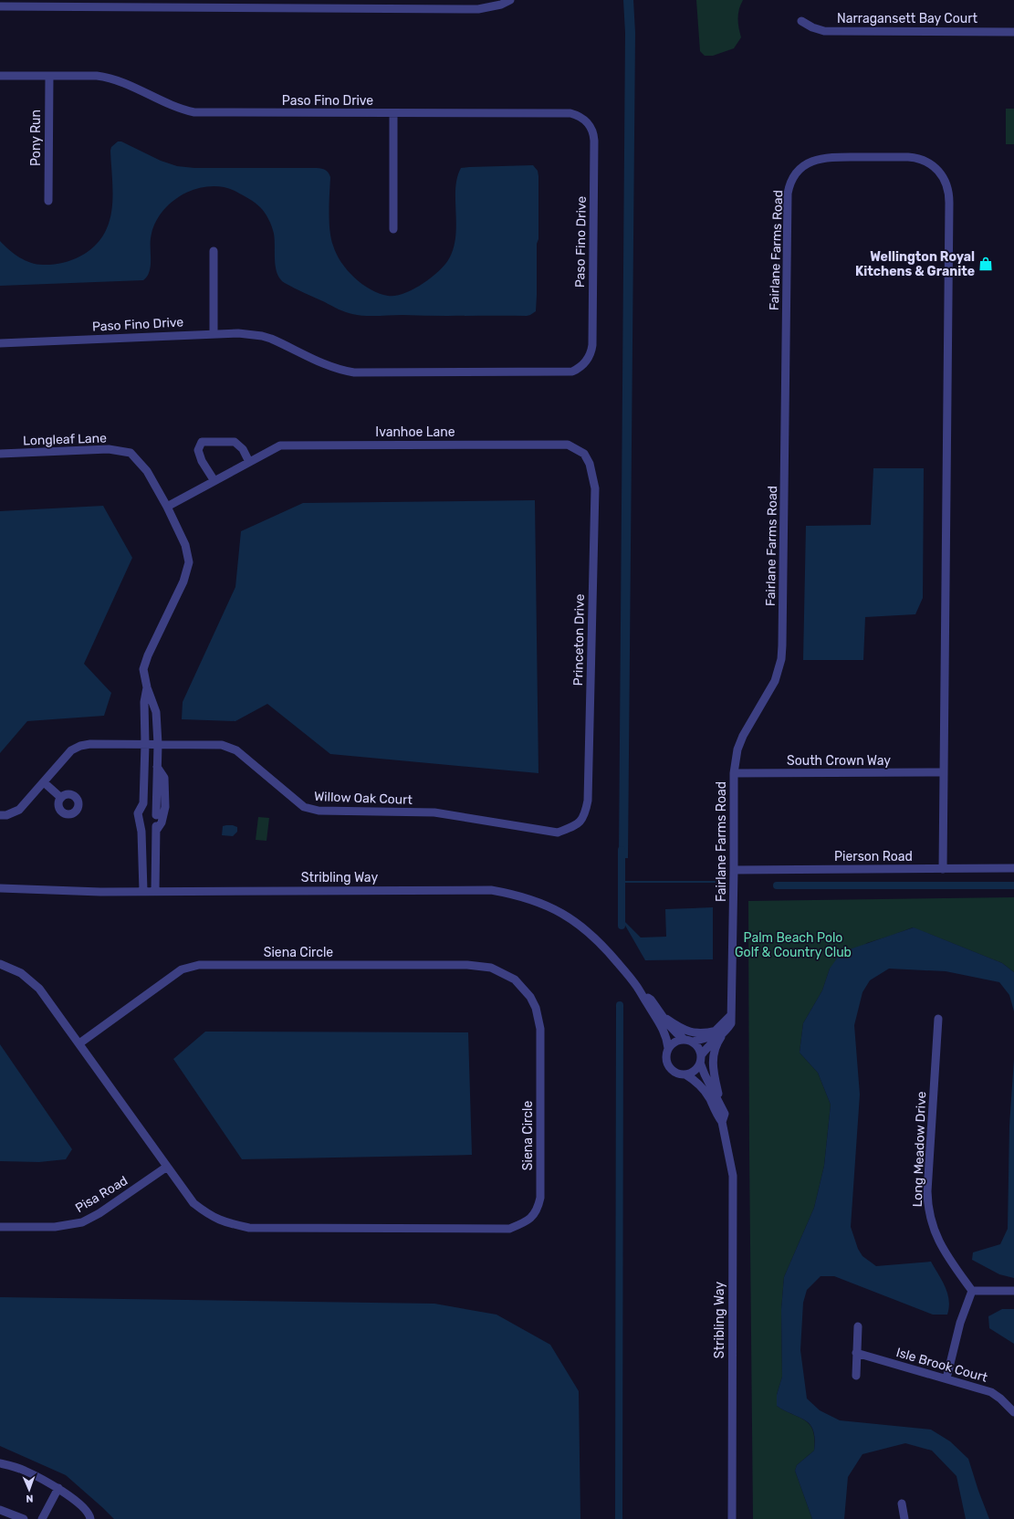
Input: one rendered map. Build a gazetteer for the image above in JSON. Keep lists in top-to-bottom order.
{
  "streets": {
    "street": [
      "Narragansett Bay Court",
      "Paso Fino Drive",
      "Pony Run",
      "Fairlane Farms Road",
      "Ivanhoe Lane",
      "Longleaf Lane",
      "Princeton Drive",
      "South Crown Way",
      "Willow Oak Court",
      "Pierson Road",
      "Stribling Way",
      "Siena Circle",
      "Long Meadow Drive",
      "Pisa Road",
      "Isle Brook Court"
    ]
  },
  "crossings": [
    ["Paso Fino Drive", "Pony Run"],
    ["Fairlane Farms Road", "South Crown Way"],
    ["Fairlane Farms Road", "Pierson Road"],
    ["Fairlane Farms Road", "Stribling Way"],
    ["Ivanhoe Lane", "Longleaf Lane"],
    ["Ivanhoe Lane", "Princeton Drive"],
    ["Princeton Drive", "Willow Oak Court"],
    ["Siena Circle", "Pisa Road"]
  ],
  "parks": ["Palm Beach Polo Golf & Country Club"],
  "places": {
    "shop": ["Wellington Royal Kitchens & Granite"]
  },
  "north": "bottom"
}
